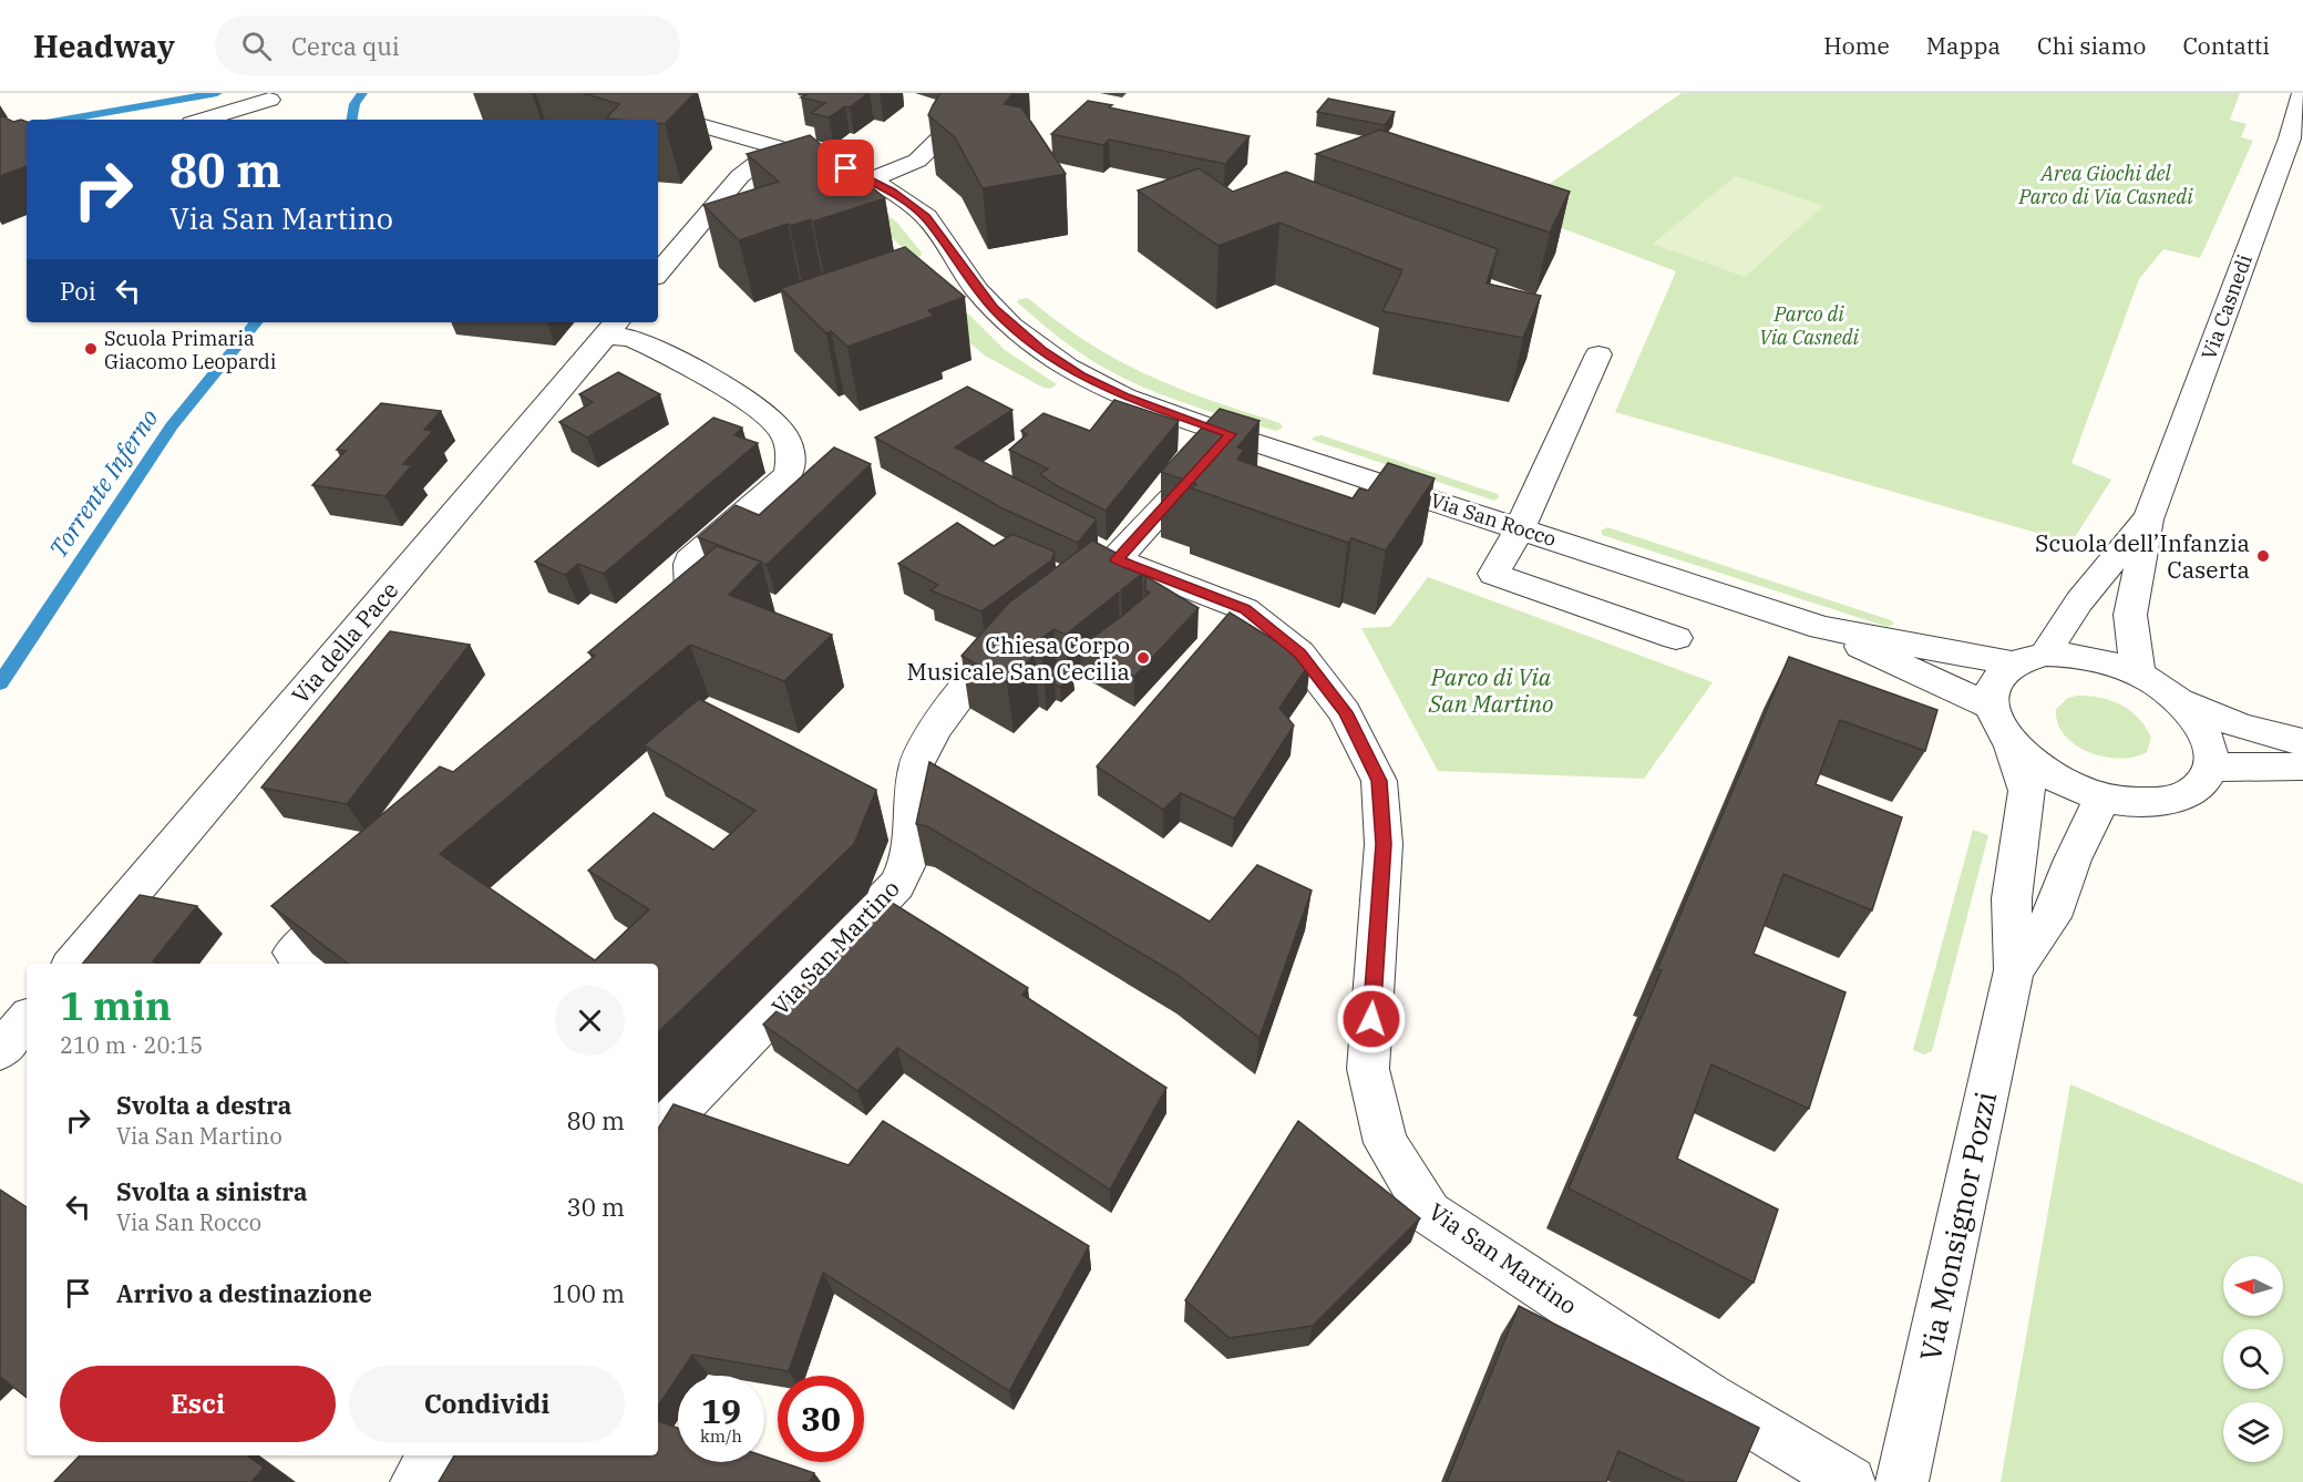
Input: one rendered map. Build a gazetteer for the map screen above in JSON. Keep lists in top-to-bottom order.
{
  "streets": {
    "street": [
      "Via Casnedi",
      "Via San Rocco",
      "Via della Pace",
      "Via San Martino",
      "Via Monsignor Pozzi"
    ]
  },
  "crossings": [
    ["Via Casnedi", "Via San Rocco"]
  ],
  "water": ["Torrente Inferno"],
  "parks": ["Area Giochi del Parco di Via Casnedi", "Parco di Via Casnedi", "Parco di Via San Martino"],
  "places": ["Scuola Primaria Giacomo Leopardi", "Scuola dell’Infanzia Caserta", "Chiesa Corpo Musicale San Cecilia"],
  "north": "left",
  "page": {
    "header": "Headway",
    "search": "Cerca qui",
    "nav": [
      "Home",
      "Mappa",
      "Chi siamo",
      "Contatti"
    ],
    "turn": ["80 m", "Via San Martino"],
    "then": "Poi",
    "heading": ["1 min", "210 m · 20:15"],
    "list": [
      {
        "name": "Svolta a destra",
        "note": "Via San Martino",
        "value": "80 m"
      },
      {
        "name": "Svolta a sinistra",
        "note": "Via San Rocco",
        "value": "30 m"
      },
      {
        "name": "Arrivo a destinazione",
        "value": "100 m"
      }
    ],
    "buttons": ["Esci", "Condividi"],
    "speed": "19 km/h",
    "limit": "30"
  }
}
